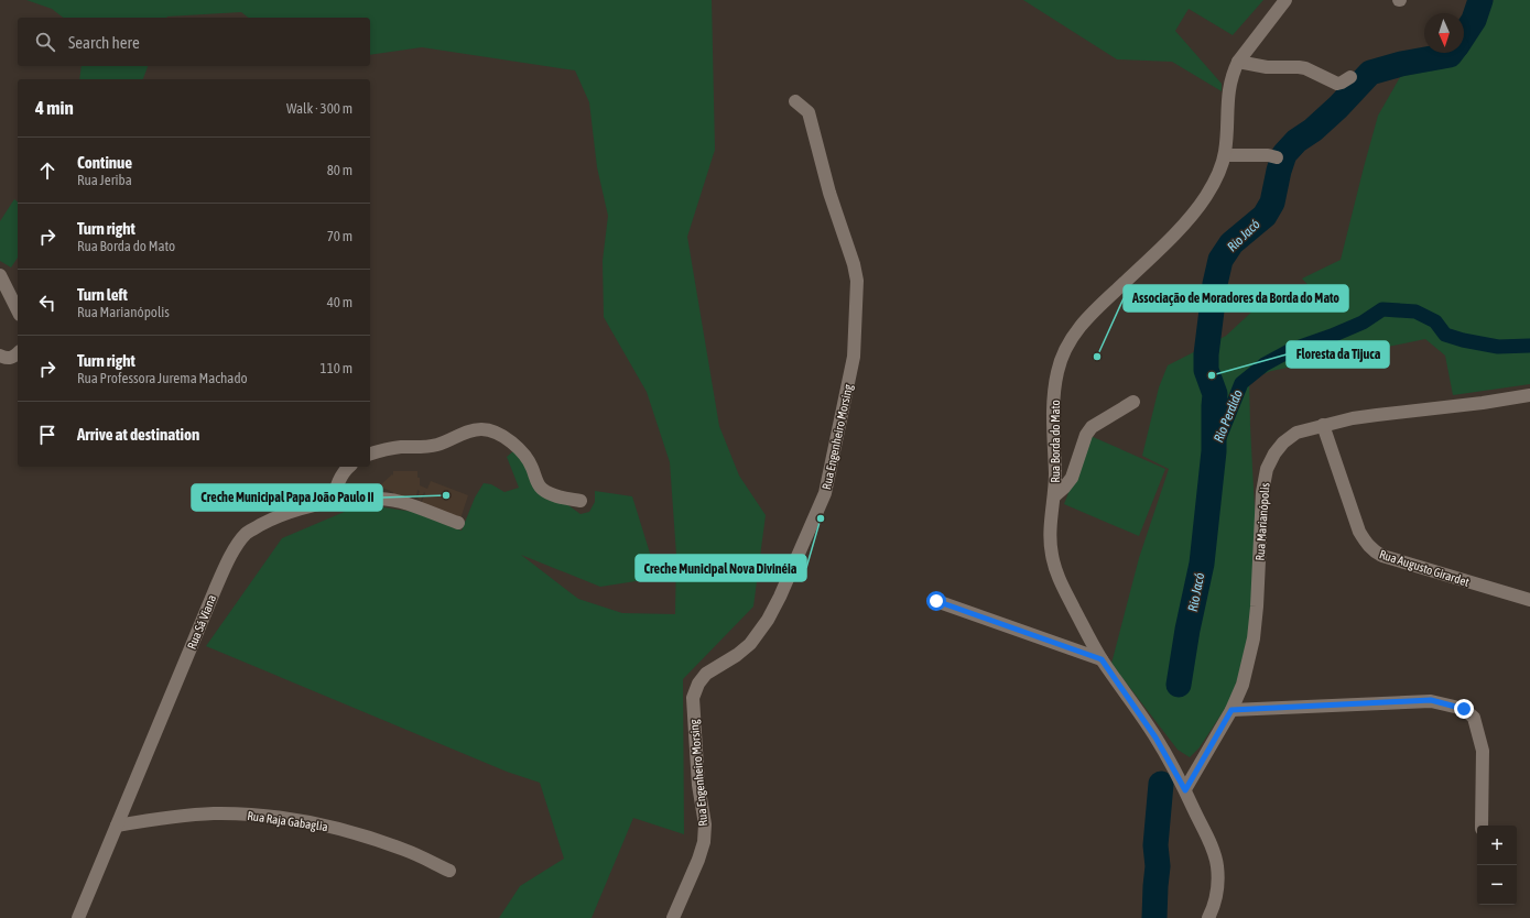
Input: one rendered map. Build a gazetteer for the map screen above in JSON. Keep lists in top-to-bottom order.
{
  "streets": {
    "street": [
      "Rua Engenheiro Morsing",
      "Rua Borda do Mato",
      "Rua Marianópolis",
      "Rua Augusto Girardet",
      "Rua Sá Viana",
      "Rua Raja Gabaglia"
    ]
  },
  "crossings": [
    ["Rua Borda do Mato", "Rua Marianópolis"],
    ["Rua Marianópolis", "Rua Augusto Girardet"],
    ["Rua Sá Viana", "Rua Raja Gabaglia"]
  ],
  "water": ["Rio Jacó", "Rio Perdido"],
  "places": [
    "Associação de Moradores da Borda do Mato",
    "Floresta da Tijuca",
    "Creche Municipal Papa João Paulo II",
    "Creche Municipal Nova Divinéia"
  ],
  "north": "bottom",
  "page": {
    "search": "Search here",
    "heading": ["4 min", "Walk · 300 m"],
    "list": [
      ["Continue", "Rua Jeriba", "80 m"],
      ["Turn right", "Rua Borda do Mato", "70 m"],
      ["Turn left", "Rua Marianópolis", "40 m"],
      ["Turn right", "Rua Professora Jurema Machado", "110 m"],
      "Arrive at destination"
    ],
    "map_buttons": ["+", "−"]
  }
}
